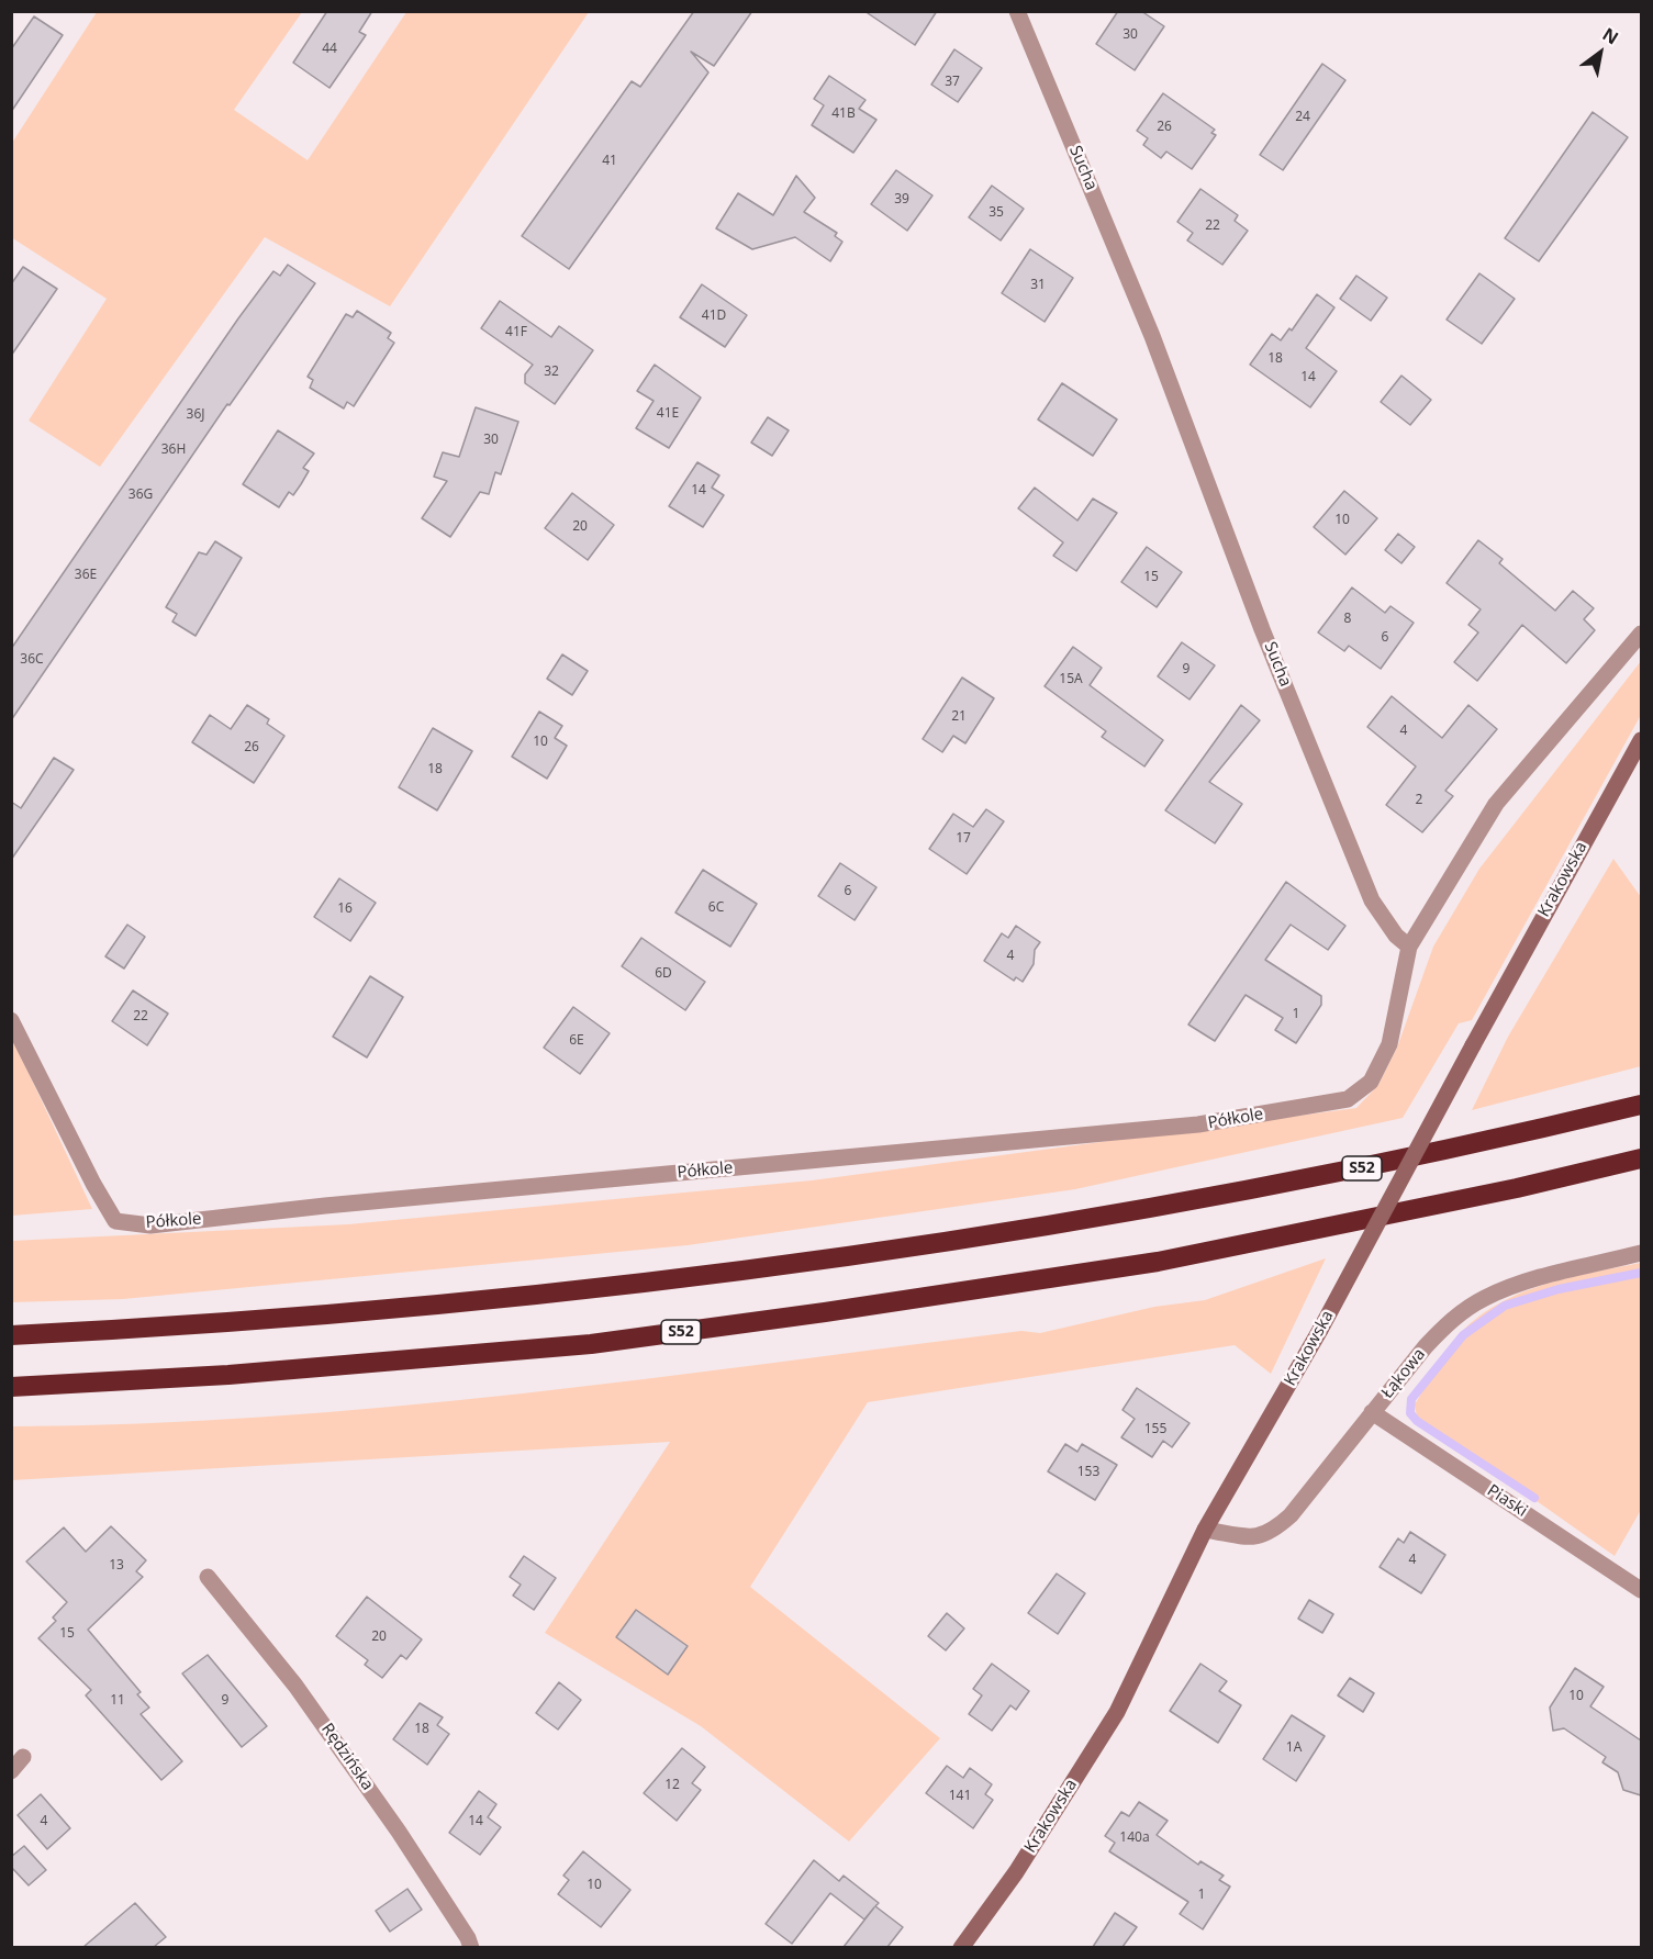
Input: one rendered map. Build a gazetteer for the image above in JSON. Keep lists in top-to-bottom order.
{
  "streets": {
    "highway": ["S52"],
    "street": [
      "Sucha",
      "Krakowska",
      "Półkole",
      "Łąkowa",
      "Piaski",
      "Rędzińska"
    ]
  },
  "crossings": [
    ["Sucha", "Półkole"],
    ["Krakowska", "Łąkowa"],
    ["Łąkowa", "Piaski"]
  ],
  "house_numbers": [
    "30",
    "44",
    "37",
    "41B",
    "24",
    "26",
    "41",
    "39",
    "35",
    "22",
    "31",
    "41D",
    "41F",
    "18",
    "32",
    "14",
    "41E",
    "36J",
    "30",
    "36H",
    "14",
    "36G",
    "10",
    "20",
    "36E",
    "15",
    "8",
    "6",
    "36C",
    "9",
    "15A",
    "21",
    "4",
    "10",
    "26",
    "18",
    "2",
    "17",
    "6",
    "6C",
    "16",
    "4",
    "6D",
    "1",
    "22",
    "6E",
    "155",
    "153",
    "4",
    "13",
    "15",
    "20",
    "10",
    "11",
    "9",
    "18",
    "1A",
    "12",
    "141",
    "4",
    "14",
    "140a",
    "10",
    "1"
  ],
  "north": "top right"
}
